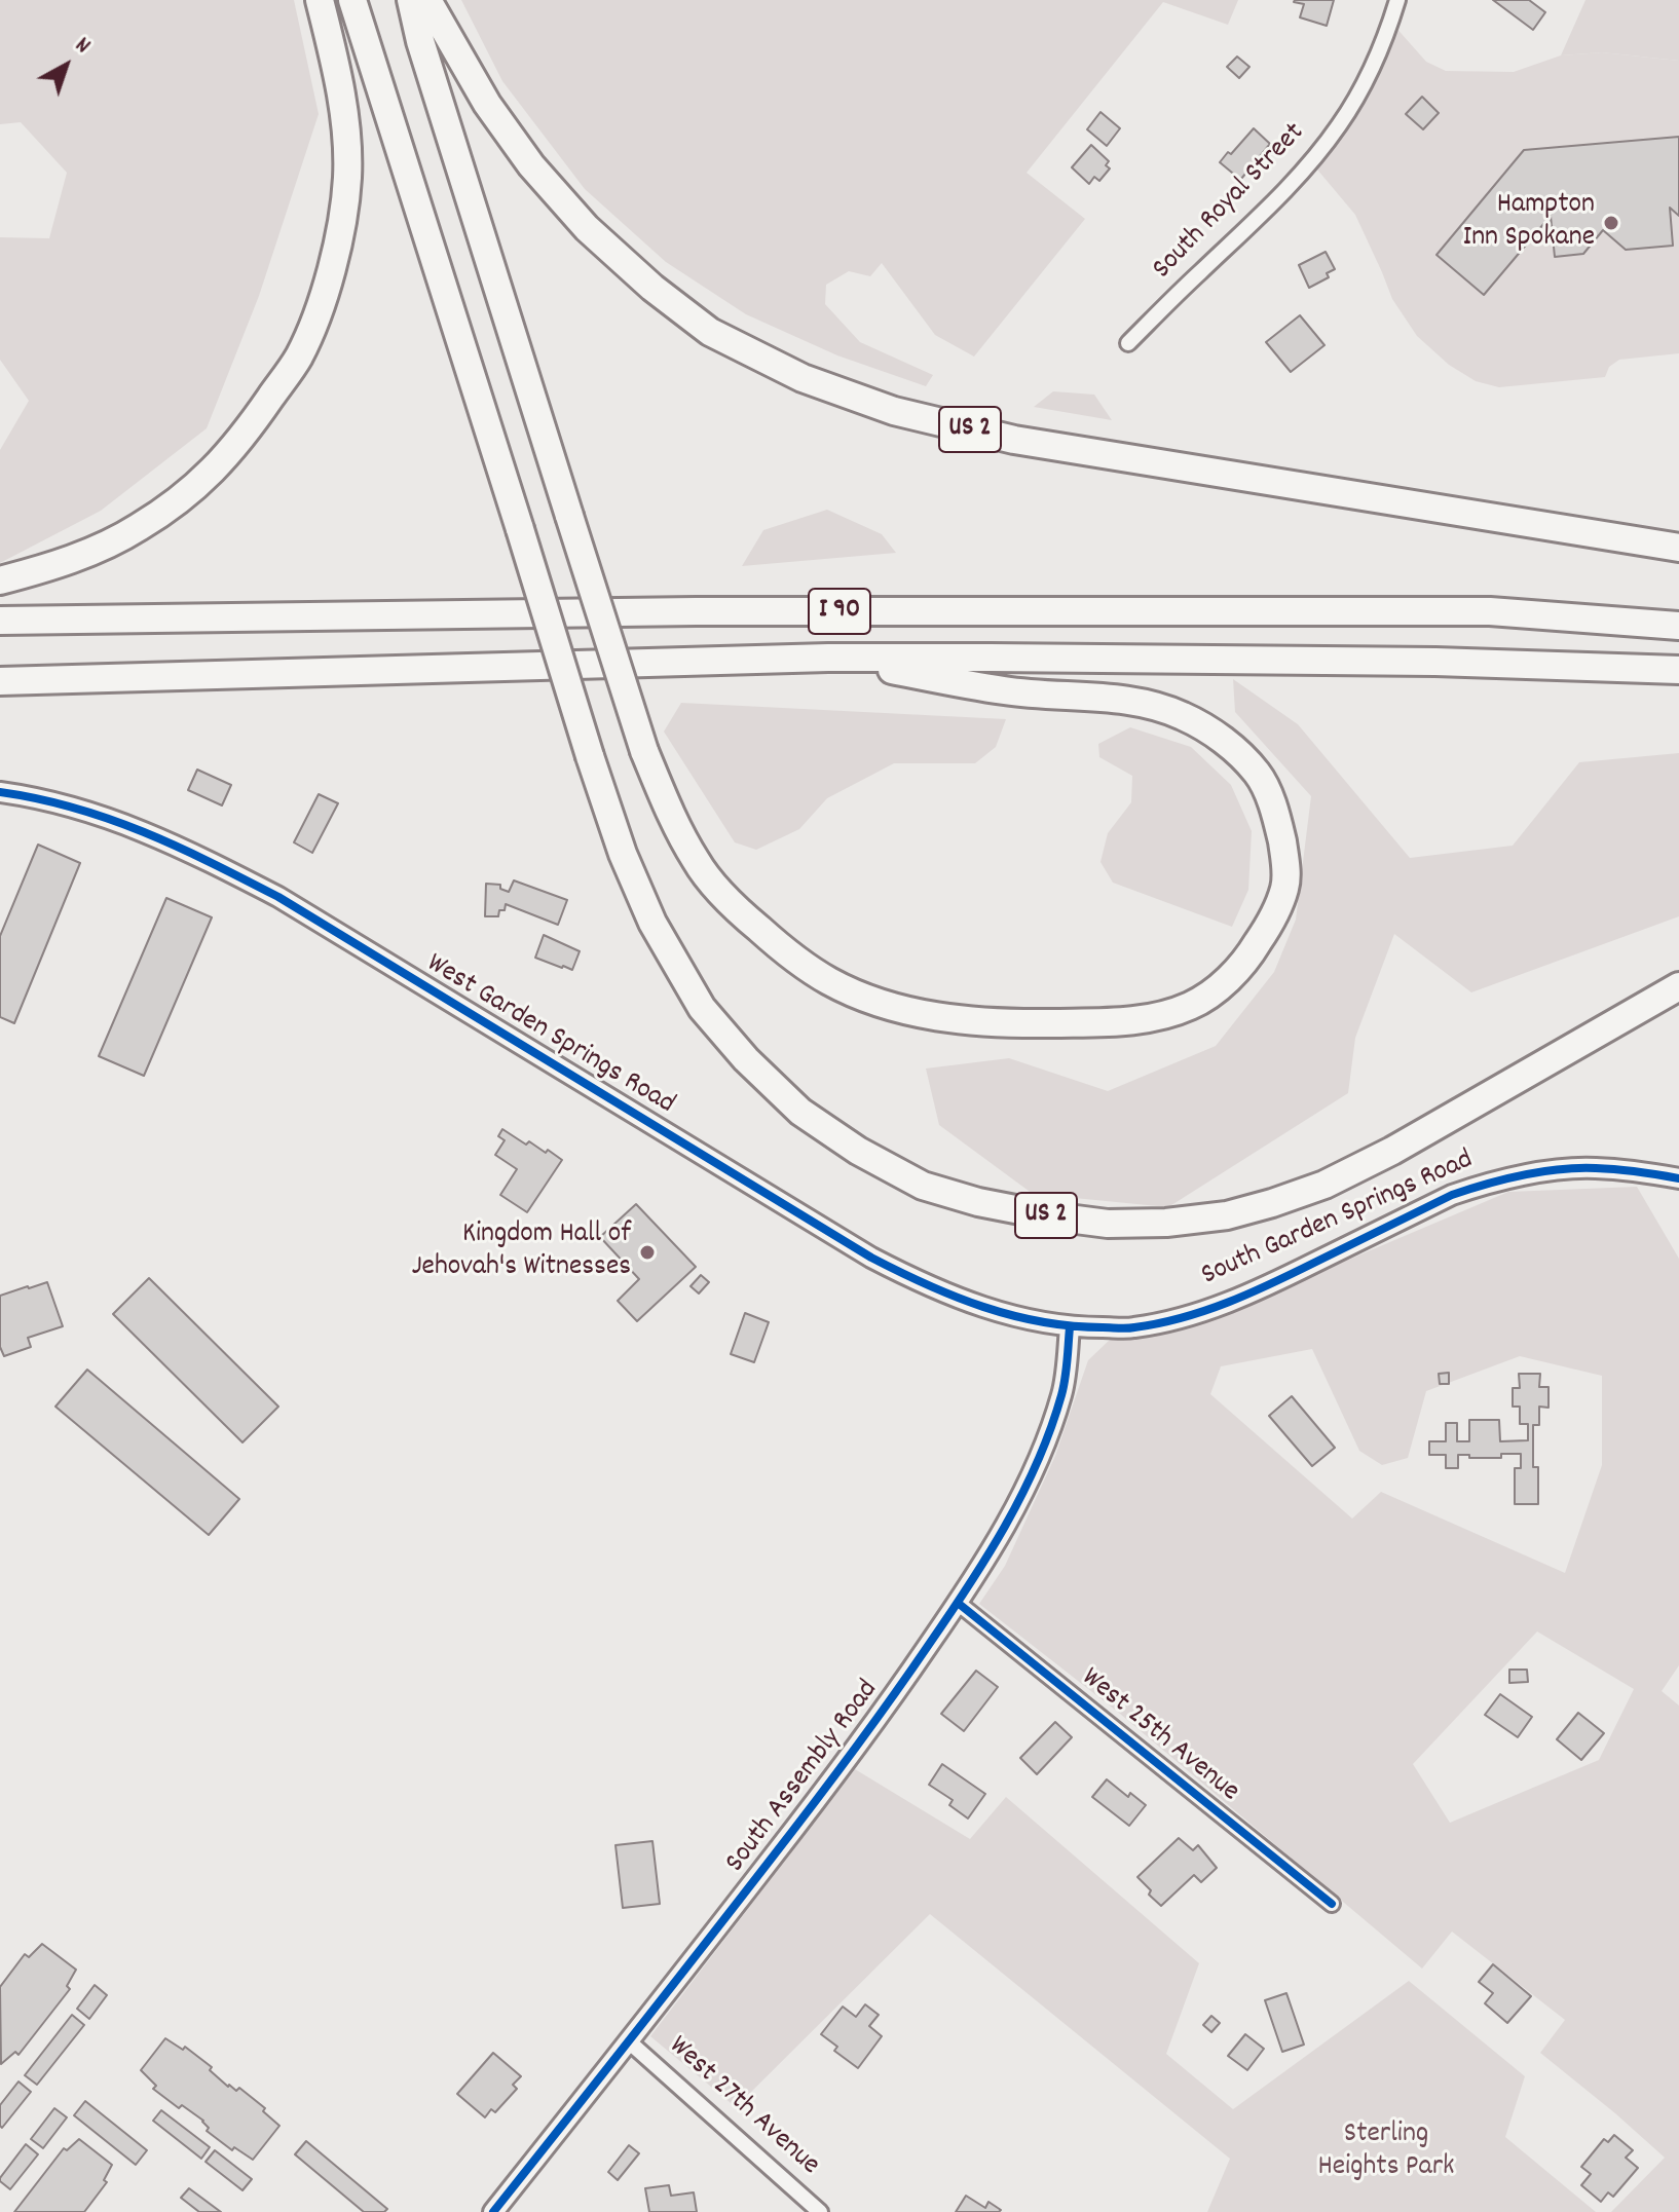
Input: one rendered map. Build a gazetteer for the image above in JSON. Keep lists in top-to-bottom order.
{
  "streets": {
    "highway": ["US 2", "I 90"],
    "street": [
      "South Royal Street",
      "West Garden Springs Road",
      "South Garden Springs Road",
      "West 25th Avenue",
      "South Assembly Road",
      "West 27th Avenue"
    ]
  },
  "crossings": [
    ["West Garden Springs Road", "South Garden Springs Road"],
    ["West Garden Springs Road", "South Assembly Road"],
    ["South Garden Springs Road", "South Assembly Road"],
    ["West 25th Avenue", "South Assembly Road"],
    ["South Assembly Road", "West 27th Avenue"]
  ],
  "parks": ["Sterling Heights Park"],
  "places": ["Hampton Inn Spokane", "Kingdom Hall of Jehovah's Witnesses"],
  "north": "top right"
}
